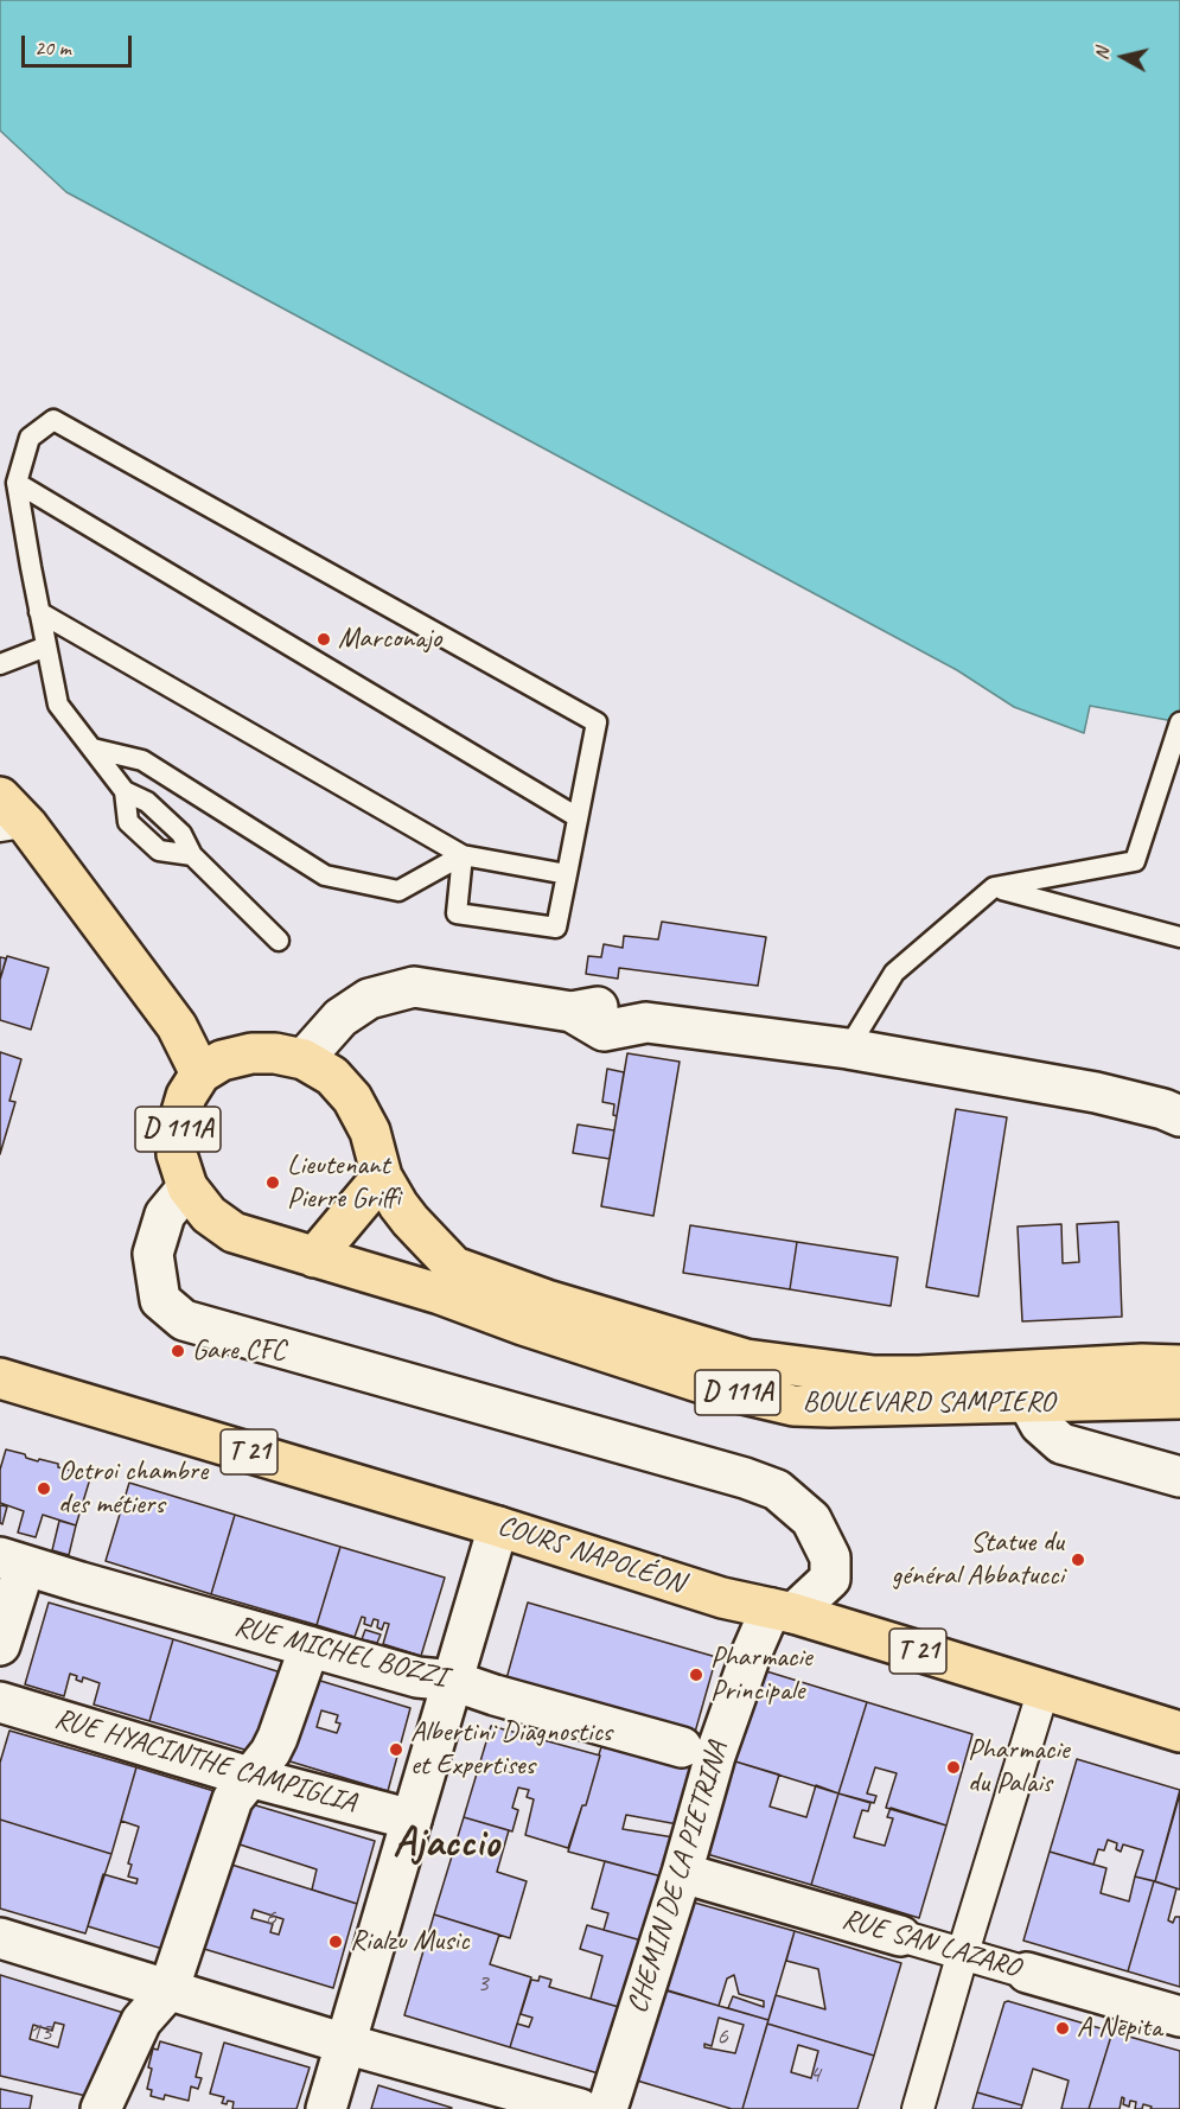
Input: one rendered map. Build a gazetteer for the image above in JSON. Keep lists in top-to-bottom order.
{
  "streets": {
    "main road": [
      "D 111A",
      "BOULEVARD SAMPIERO",
      "T 21",
      "COURS NAPOLÉON"
    ],
    "street": [
      "RUE MICHEL BOZZI",
      "RUE HYACINTHE CAMPIGLIA",
      "CHEMIN DE LA PIETRINA",
      "RUE SAN LAZARO"
    ]
  },
  "crossings": [
    ["D 111A", "BOULEVARD SAMPIERO"],
    ["COURS NAPOLÉON", "CHEMIN DE LA PIETRINA"],
    ["CHEMIN DE LA PIETRINA", "RUE SAN LAZARO"]
  ],
  "districts": ["Ajaccio"],
  "places": [
    "Marconajo",
    "Lieutenant Pierre Griffi",
    "Gare CFC",
    "Octroi chambre des métiers",
    "Statue du général Abbatucci",
    "Pharmacie Principale",
    "Albertini Diagnostics et Expertises",
    "Pharmacie du Palais",
    "Rialzu Music",
    "A Nepita"
  ],
  "house_numbers": [
    "6",
    "3",
    "13",
    "6",
    "4"
  ],
  "scale_bar": "20 m",
  "north": "left"
}
